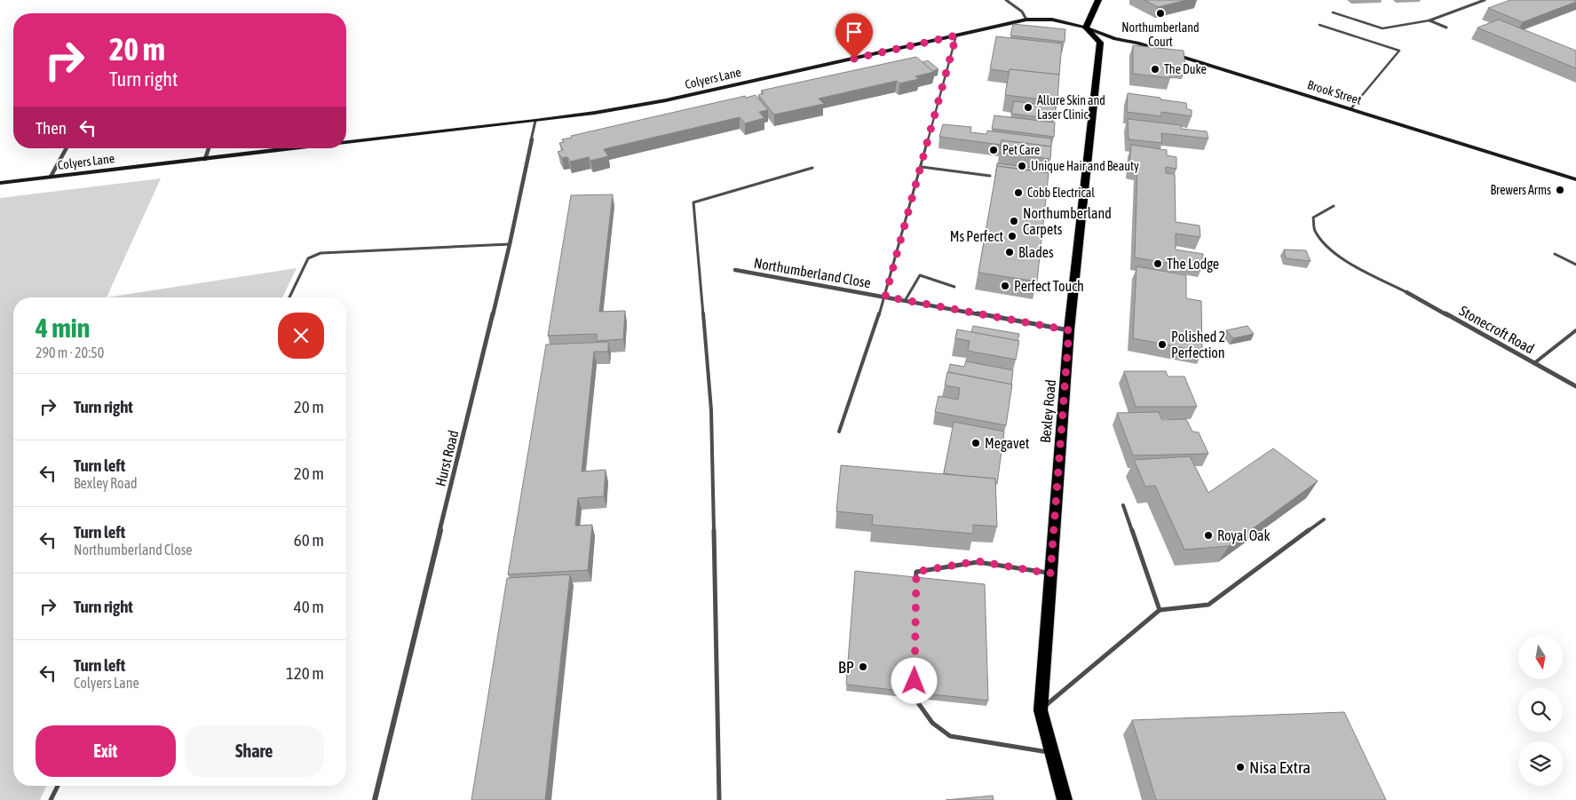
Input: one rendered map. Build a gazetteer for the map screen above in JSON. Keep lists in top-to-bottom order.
{
  "streets": {
    "main road": ["Bexley Road"],
    "street": [
      "Colyers Lane",
      "Brook Street",
      "Northumberland Close",
      "Stonecroft Road",
      "Hurst Road"
    ]
  },
  "crossings": [
    ["Colyers Lane", "Brook Street"],
    ["Colyers Lane", "Bexley Road"],
    ["Colyers Lane", "Hurst Road"],
    ["Brook Street", "Bexley Road"],
    ["Northumberland Close", "Bexley Road"]
  ],
  "places": [
    "Northumberland Court",
    "The Duke",
    "Allure Skin and Laser Clinic",
    "Pet Care",
    "Unique Hair and Beauty",
    "Brewers Arms",
    "Cobb Electrical",
    "Northumberland Carpets",
    "Ms Perfect",
    "Blades",
    "The Lodge",
    "Perfect Touch",
    "Polished 2 Perfection",
    "Megavet",
    "Royal Oak",
    "BP",
    "Nisa Extra"
  ],
  "north": "bottom",
  "page": {
    "turn": ["20 m", "Turn right"],
    "then": "Then",
    "heading": ["4 min", "290 m · 20:50"],
    "list": [
      {
        "name": "Turn right",
        "value": "20 m"
      },
      {
        "name": "Turn left",
        "note": "Bexley Road",
        "value": "20 m"
      },
      {
        "name": "Turn left",
        "note": "Northumberland Close",
        "value": "60 m"
      },
      {
        "name": "Turn right",
        "value": "40 m"
      },
      {
        "name": "Turn left",
        "note": "Colyers Lane",
        "value": "120 m"
      }
    ],
    "buttons": ["Exit", "Share"]
  }
}
